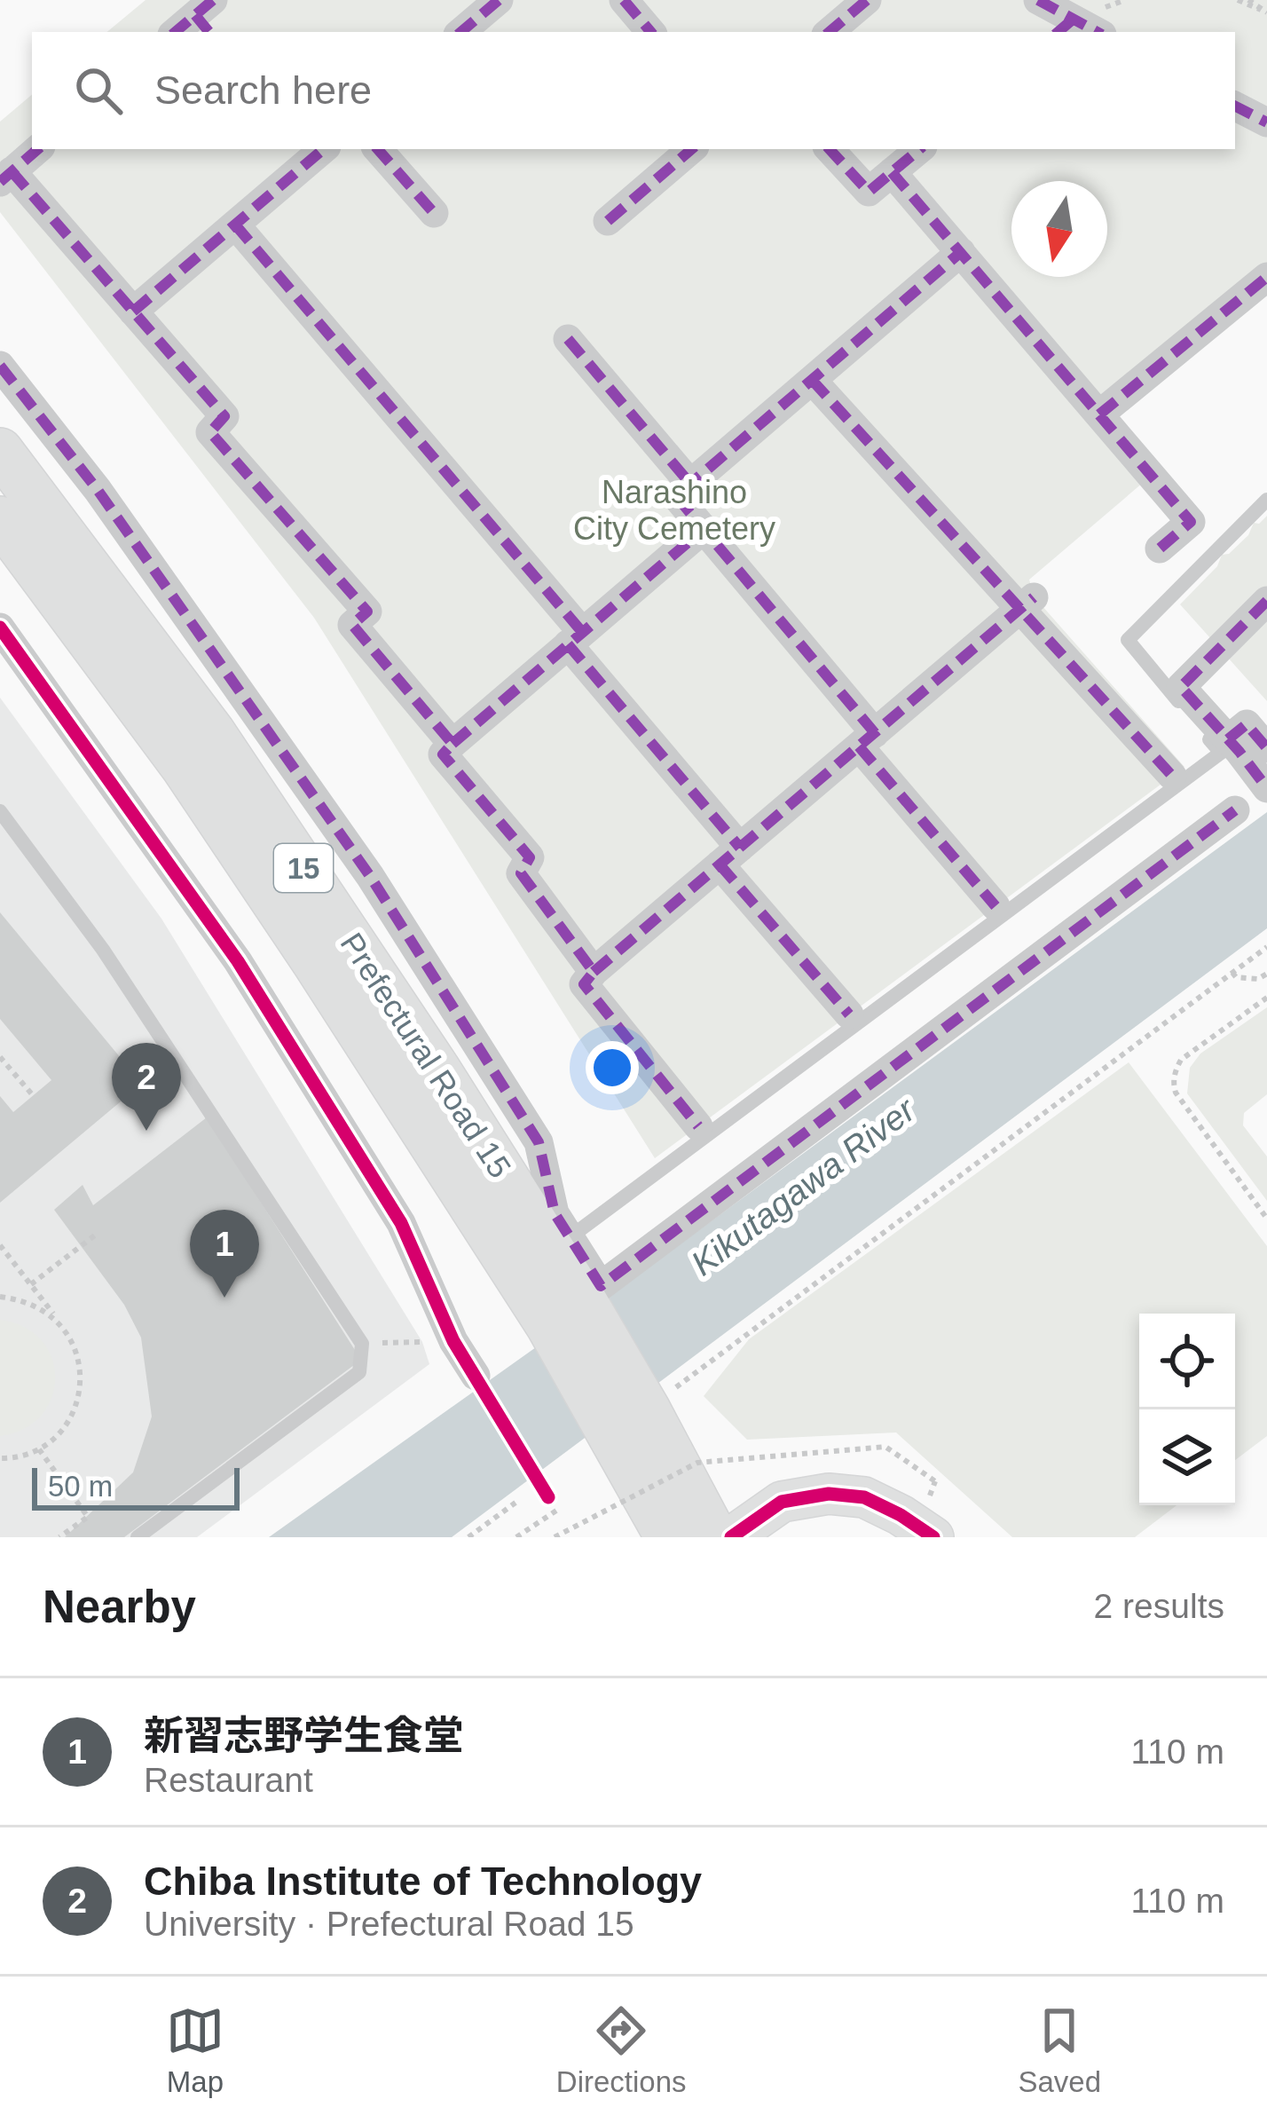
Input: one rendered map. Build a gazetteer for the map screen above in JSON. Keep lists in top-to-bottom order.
{
  "streets": {
    "main road": ["15", "Prefectural Road 15"]
  },
  "crossings": [
    ["15", "Prefectural Road 15"]
  ],
  "water": ["Kikutagawa River"],
  "parks": ["Narashino City Cemetery"],
  "scale_bar": "50 m",
  "north": "bottom",
  "page": {
    "search": "Search here",
    "pins": ["2", "1"],
    "scale": "50 m",
    "heading": ["Nearby", "2 results"],
    "list": [
      {
        "mark": "1",
        "name": "新習志野学生食堂",
        "note": "Restaurant",
        "value": "110 m"
      },
      {
        "mark": "2",
        "name": "Chiba Institute of Technology",
        "note": "University · Prefectural Road 15",
        "value": "110 m"
      }
    ],
    "nav": ["Map", "Directions", "Saved"]
  }
}
